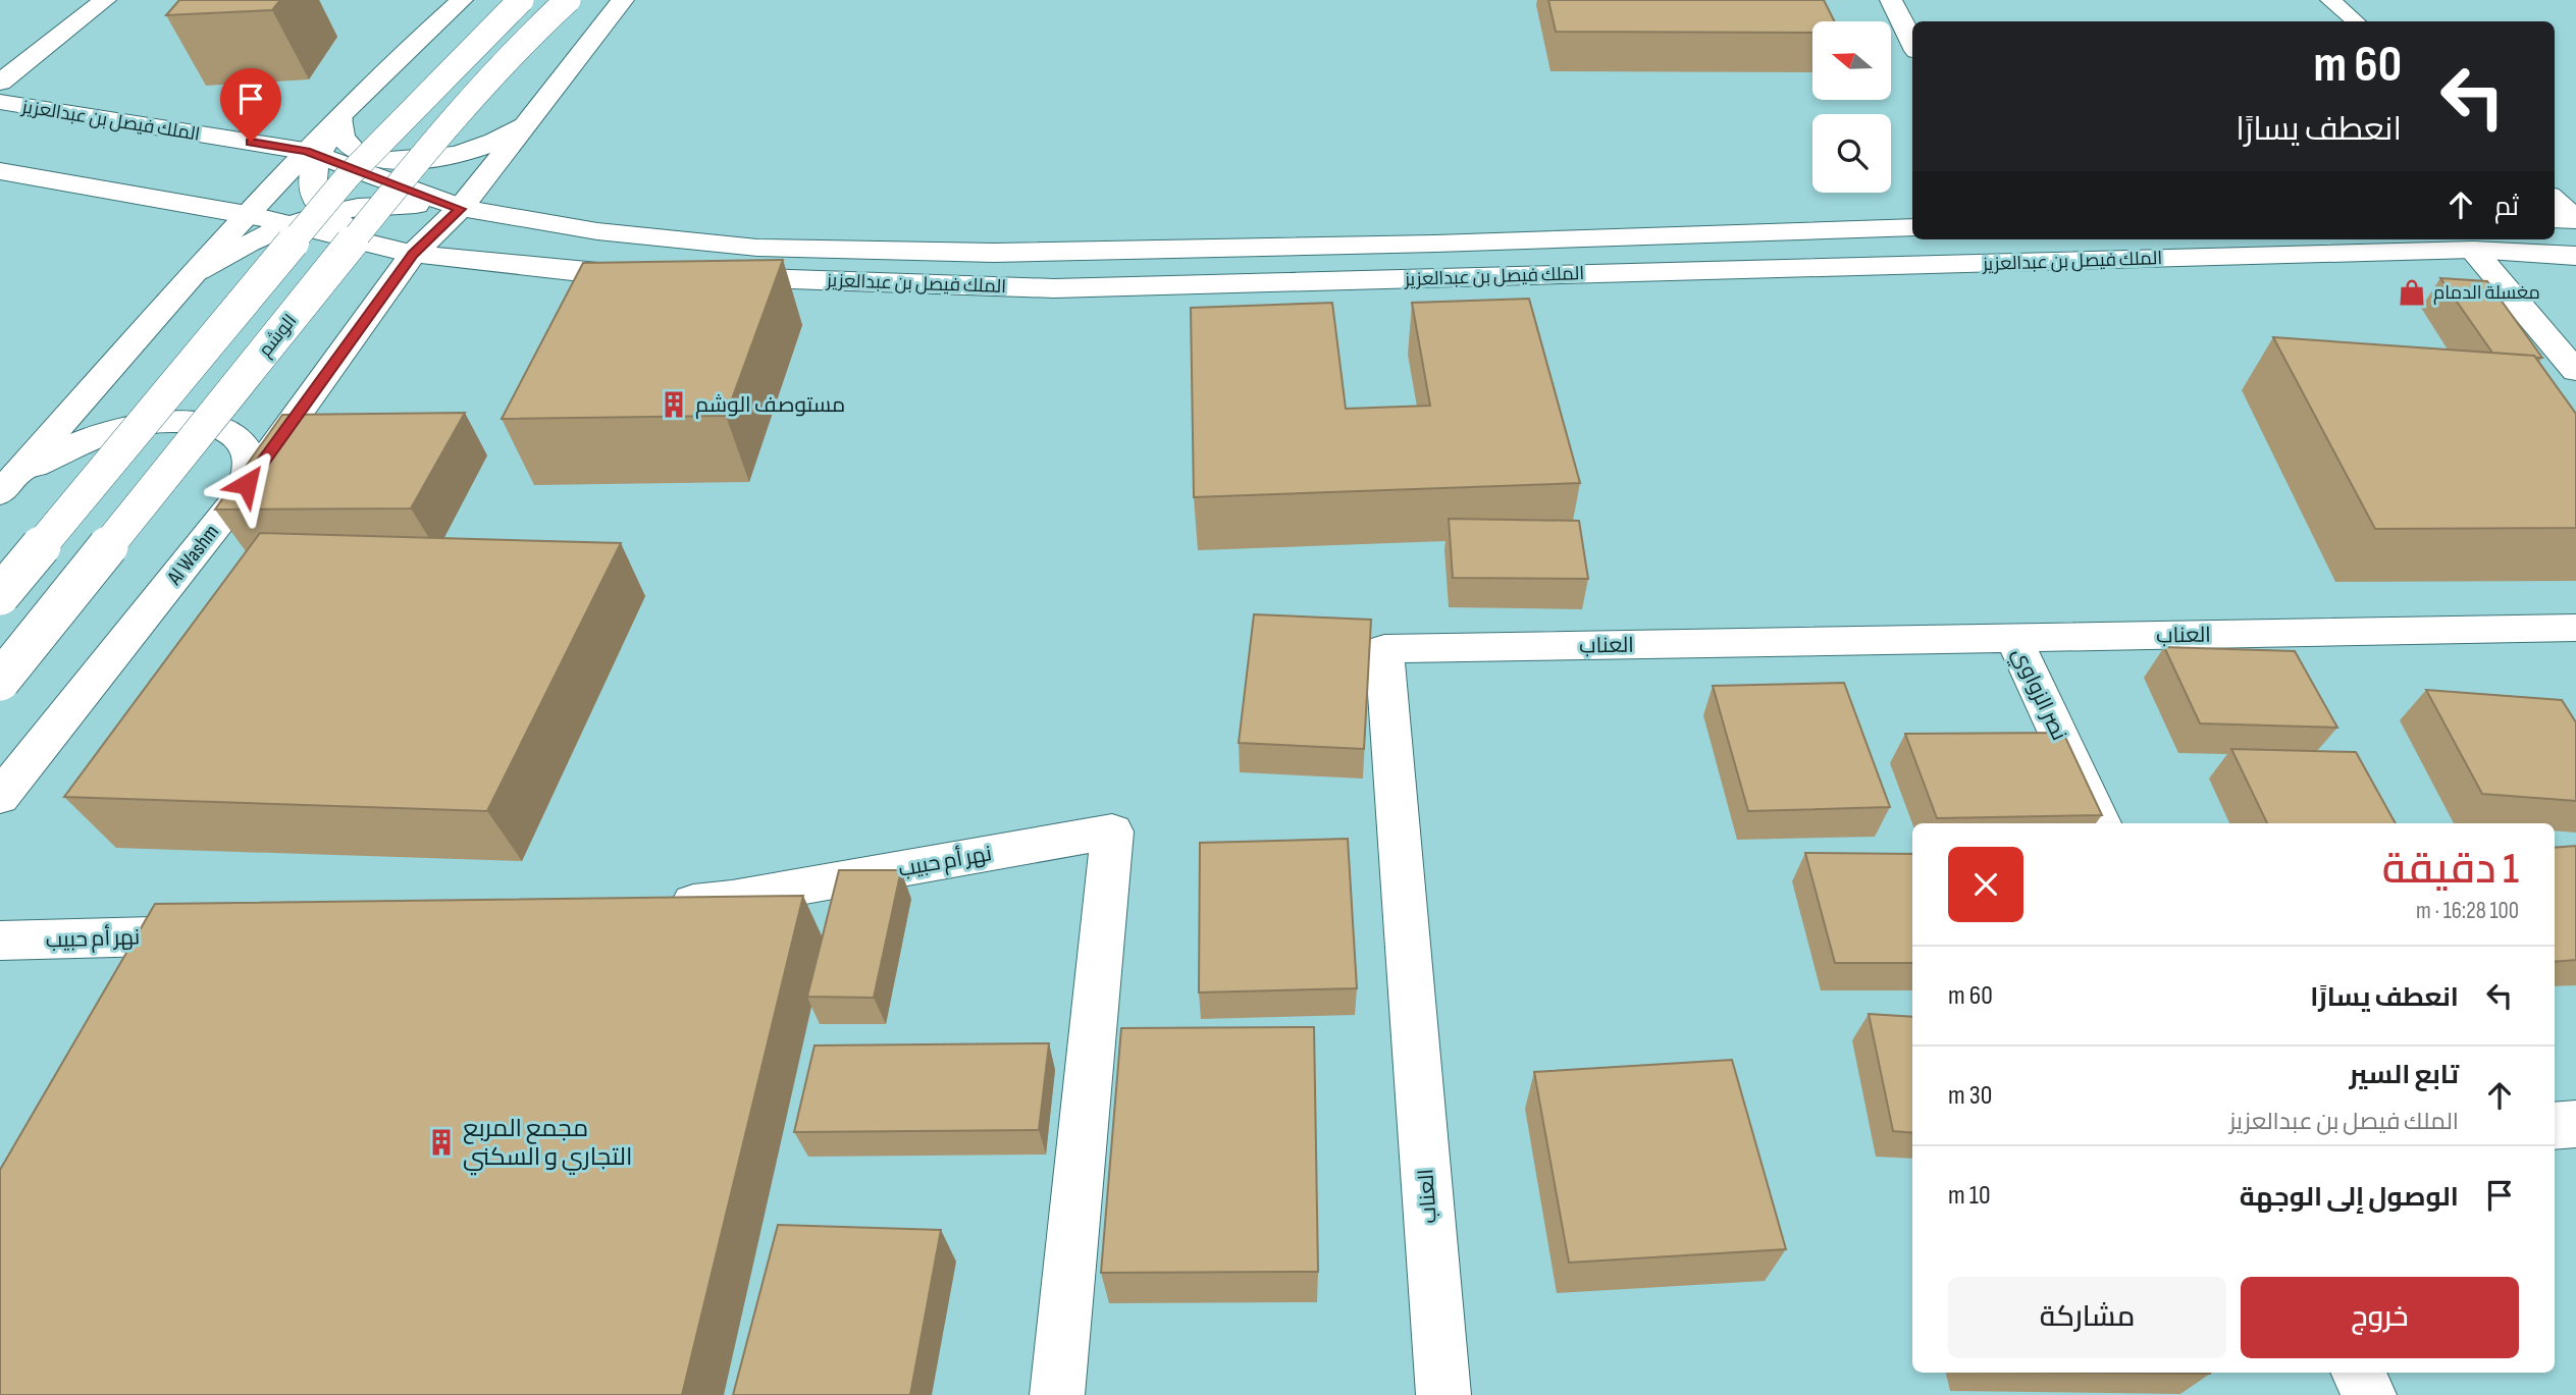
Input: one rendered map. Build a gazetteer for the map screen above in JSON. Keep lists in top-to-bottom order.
{
  "streets": {
    "street": [
      "الملك فيصل بن عبدالعزيز",
      "الوشم",
      "Al Washm",
      "العناب",
      "نصر الزواوي",
      "نهر أم حبيب"
    ]
  },
  "crossings": [
    ["الملك فيصل بن عبدالعزيز", "Al Washm"],
    ["العناب", "نصر الزواوي"]
  ],
  "places": {
    "shop": ["مغسلة الدمام"],
    "building": ["مستوصف الوشم", "مجمع المربع التجاري و السكني"]
  },
  "north": "left",
  "page": {
    "turn": ["60 m", "انعطف يسارًا"],
    "then": "ثم",
    "heading": ["1 دقيقة", "100 m · 16:28"],
    "list": [
      {
        "name": "انعطف يسارًا",
        "value": "60 m"
      },
      {
        "name": "تابع السير",
        "note": "الملك فيصل بن عبدالعزيز",
        "value": "30 m"
      },
      {
        "name": "الوصول إلى الوجهة",
        "value": "10 m"
      }
    ],
    "buttons": ["خروج", "مشاركة"]
  }
}
